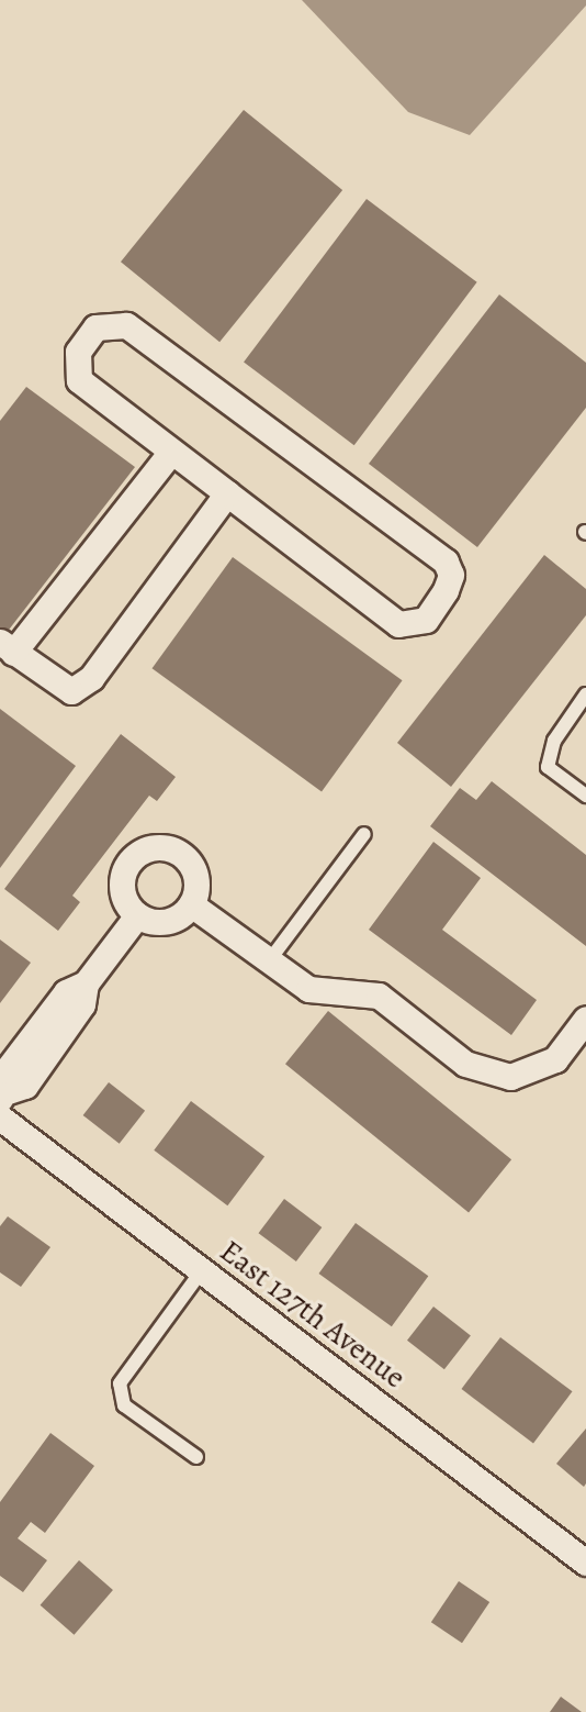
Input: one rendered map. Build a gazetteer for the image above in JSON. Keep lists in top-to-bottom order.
{
  "streets": {
    "street": ["East 127th Avenue"]
  }
}
